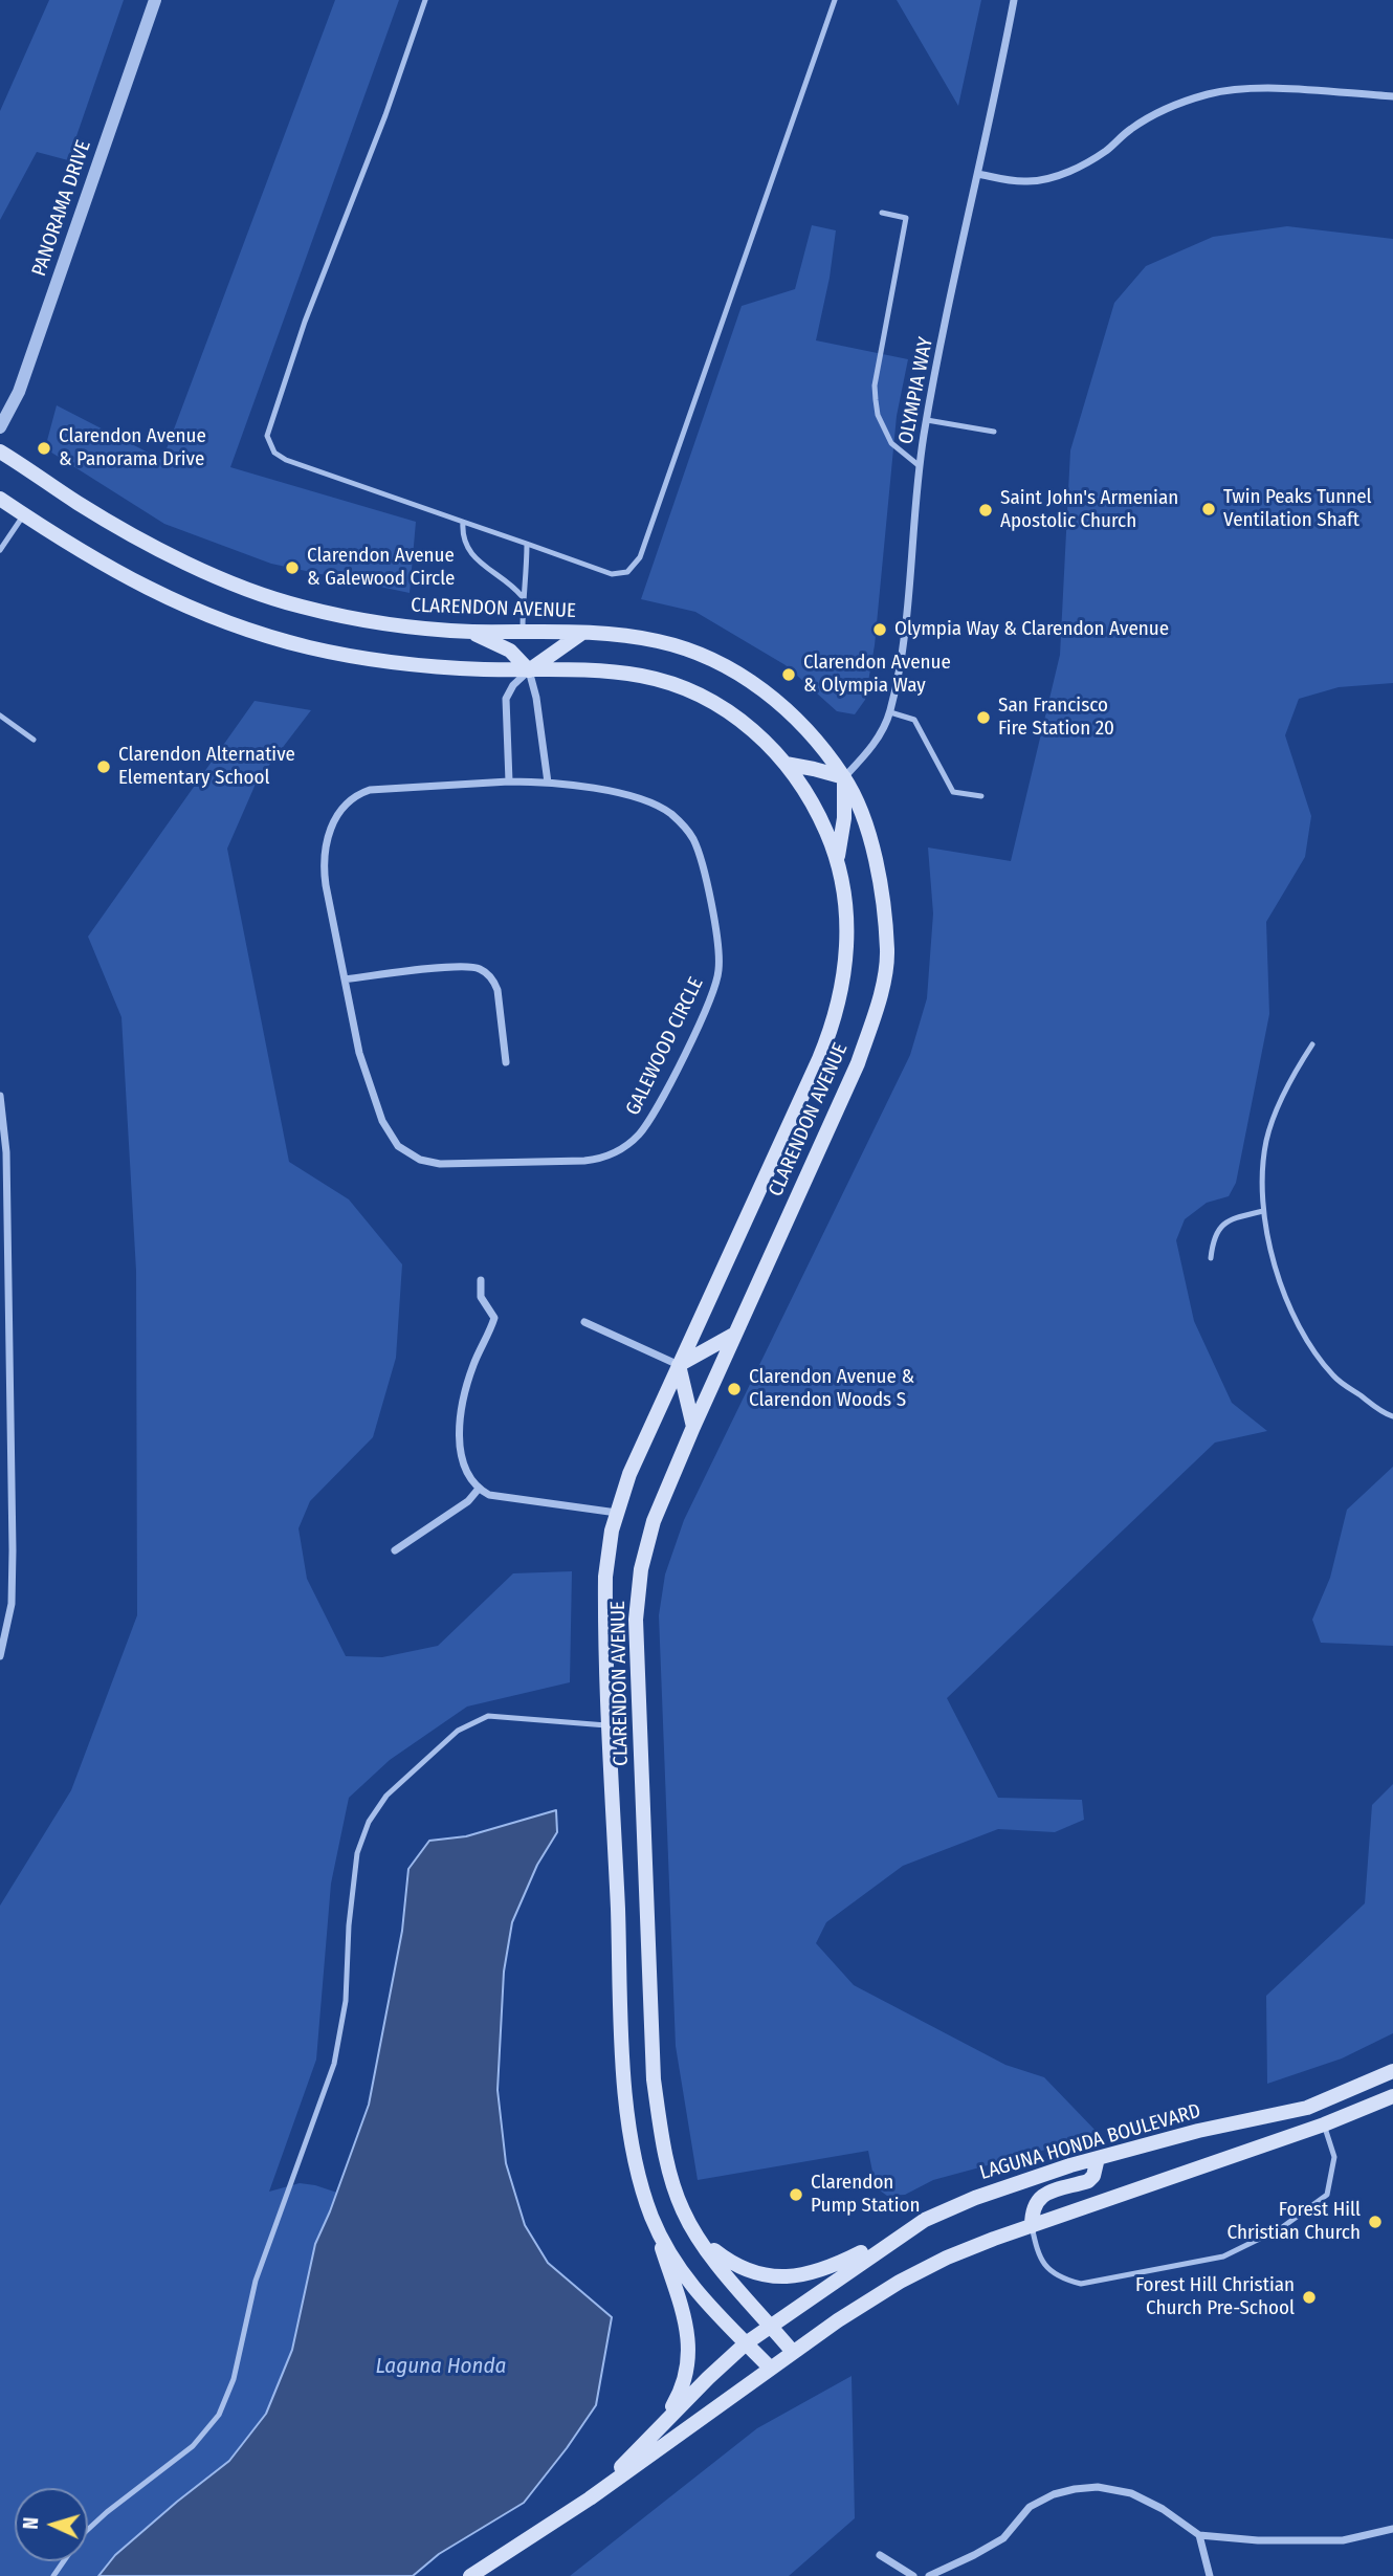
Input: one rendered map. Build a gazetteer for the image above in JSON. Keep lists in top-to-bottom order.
{
  "streets": {
    "main road": ["CLARENDON AVENUE", "LAGUNA HONDA BOULEVARD"],
    "street": ["PANORAMA DRIVE", "OLYMPIA WAY", "GALEWOOD CIRCLE"]
  },
  "crossings": [
    ["OLYMPIA WAY", "CLARENDON AVENUE"],
    ["CLARENDON AVENUE", "LAGUNA HONDA BOULEVARD"]
  ],
  "water": ["Laguna Honda"],
  "places": [
    "Clarendon Avenue & Panorama Drive",
    "Twin Peaks Tunnel Ventilation Shaft",
    "Saint John's Armenian Apostolic Church",
    "Clarendon Avenue & Galewood Circle",
    "Olympia Way & Clarendon Avenue",
    "Clarendon Avenue & Olympia Way",
    "San Francisco Fire Station 20",
    "Clarendon Alternative Elementary School",
    "Clarendon Avenue & Clarendon Woods S",
    "Clarendon Pump Station",
    "Forest Hill Christian Church",
    "Forest Hill Christian Church Pre-School"
  ],
  "north": "left"
}
